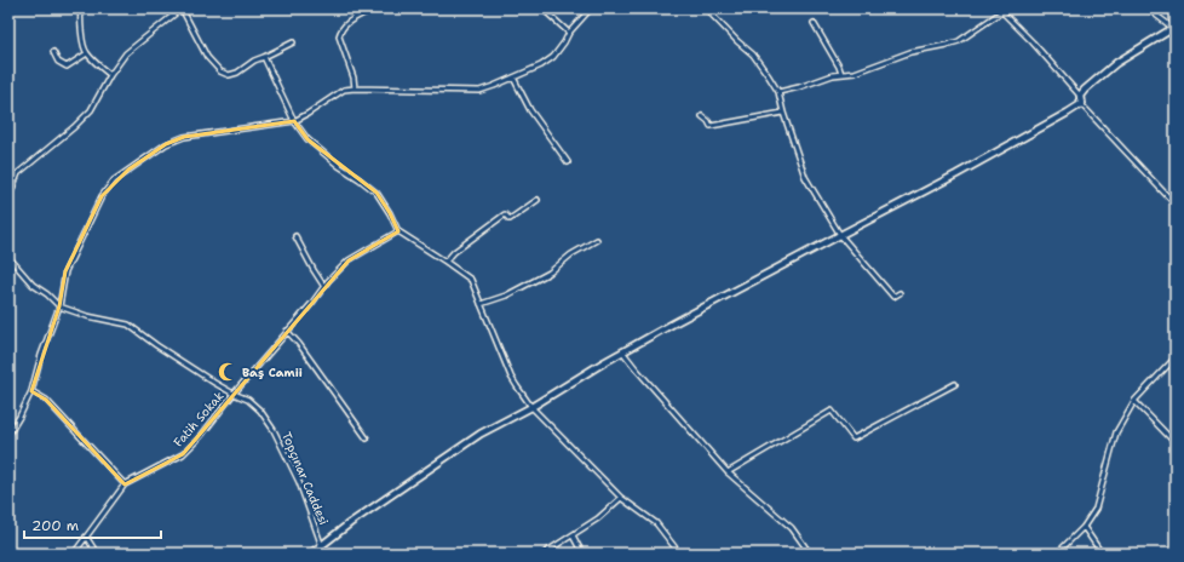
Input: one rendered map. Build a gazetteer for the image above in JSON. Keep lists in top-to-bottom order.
{
  "streets": {
    "street": ["Fatih Sokak", "Topçınar Caddesi"]
  },
  "crossings": [
    ["Fatih Sokak", "Topçınar Caddesi"]
  ],
  "places": {
    "mosque": ["Baş Camii"]
  },
  "scale_bar": "200 m"
}
